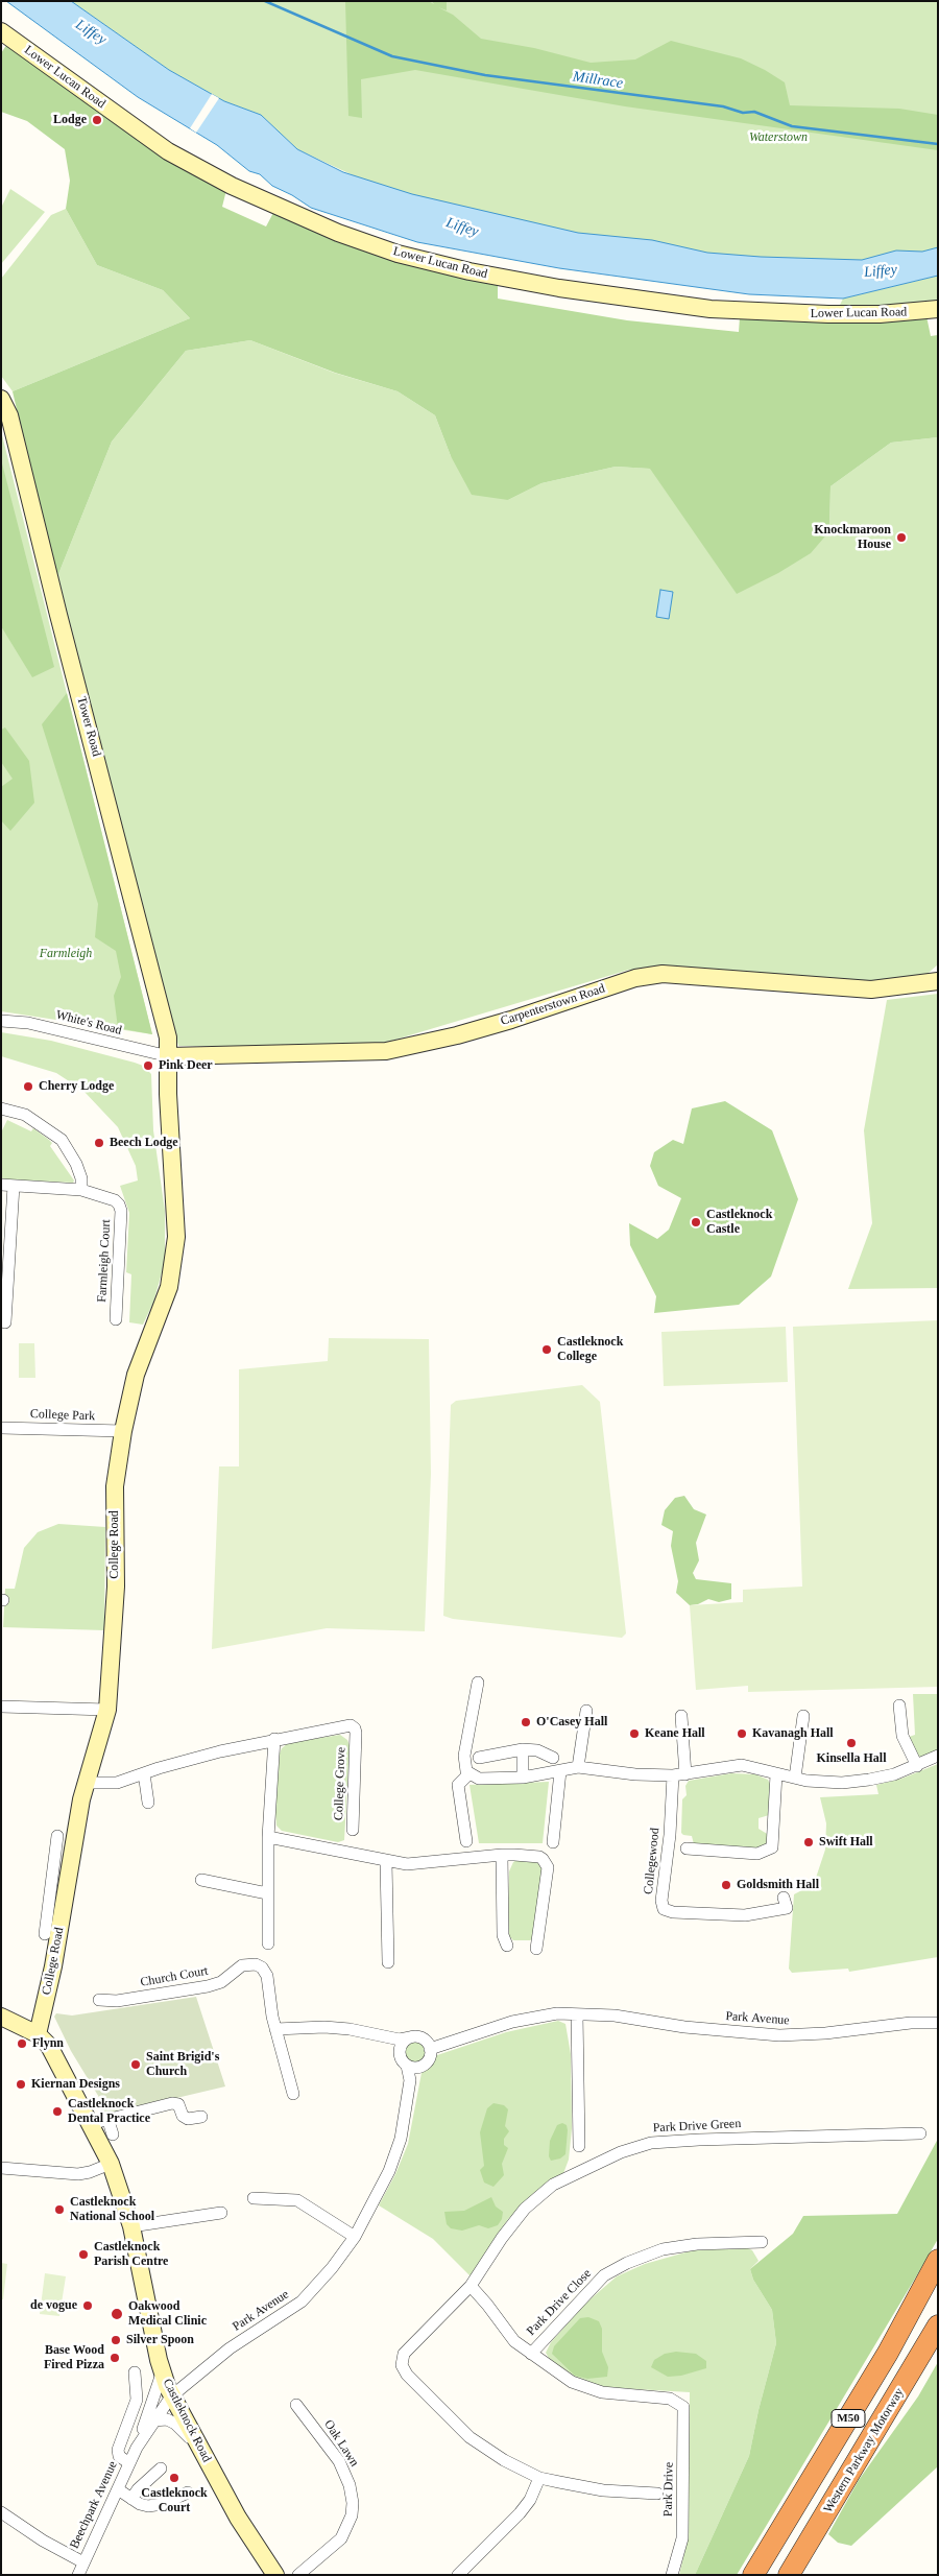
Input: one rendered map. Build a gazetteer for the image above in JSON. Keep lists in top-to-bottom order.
{
  "streets": {
    "highway": ["M50", "Western Parkway Motorway"],
    "street": [
      "Lower Lucan Road",
      "Tower Road",
      "Carpenterstown Road",
      "White's Road",
      "Farmleigh Court",
      "College Park",
      "College Road",
      "College Grove",
      "Collegewood",
      "Church Court",
      "Park Avenue",
      "Park Drive Green",
      "Park Drive Close",
      "Castleknock Road",
      "Oak Lawn",
      "Park Drive",
      "Beechpark Avenue"
    ]
  },
  "crossings": [
    ["Tower Road", "Carpenterstown Road"],
    ["Tower Road", "White's Road"],
    ["Tower Road", "College Road"],
    ["Carpenterstown Road", "White's Road"],
    ["Carpenterstown Road", "College Road"],
    ["White's Road", "College Road"],
    ["College Park", "College Road"],
    ["College Road", "College Grove"],
    ["College Road", "Castleknock Road"],
    ["Park Avenue", "Castleknock Road"],
    ["Park Avenue", "Beechpark Avenue"],
    ["Park Drive Close", "Park Drive"],
    ["Castleknock Road", "Beechpark Avenue"]
  ],
  "water": ["Liffey", "Millrace"],
  "parks": ["Waterstown", "Farmleigh"],
  "places": [
    "Lodge",
    "Knockmaroon House",
    "Pink Deer",
    "Cherry Lodge",
    "Beech Lodge",
    "Castleknock Castle",
    "Castleknock College",
    "O'Casey Hall",
    "Keane Hall",
    "Kavanagh Hall",
    "Kinsella Hall",
    "Swift Hall",
    "Goldsmith Hall",
    "Flynn",
    "Saint Brigid's Church",
    "Kiernan Designs",
    "Castleknock Dental Practice",
    "Castleknock National School",
    "Castleknock Parish Centre",
    "de vogue",
    "Oakwood Medical Clinic",
    "Silver Spoon",
    "Base Wood Fired Pizza",
    "Castleknock Court"
  ]
}
